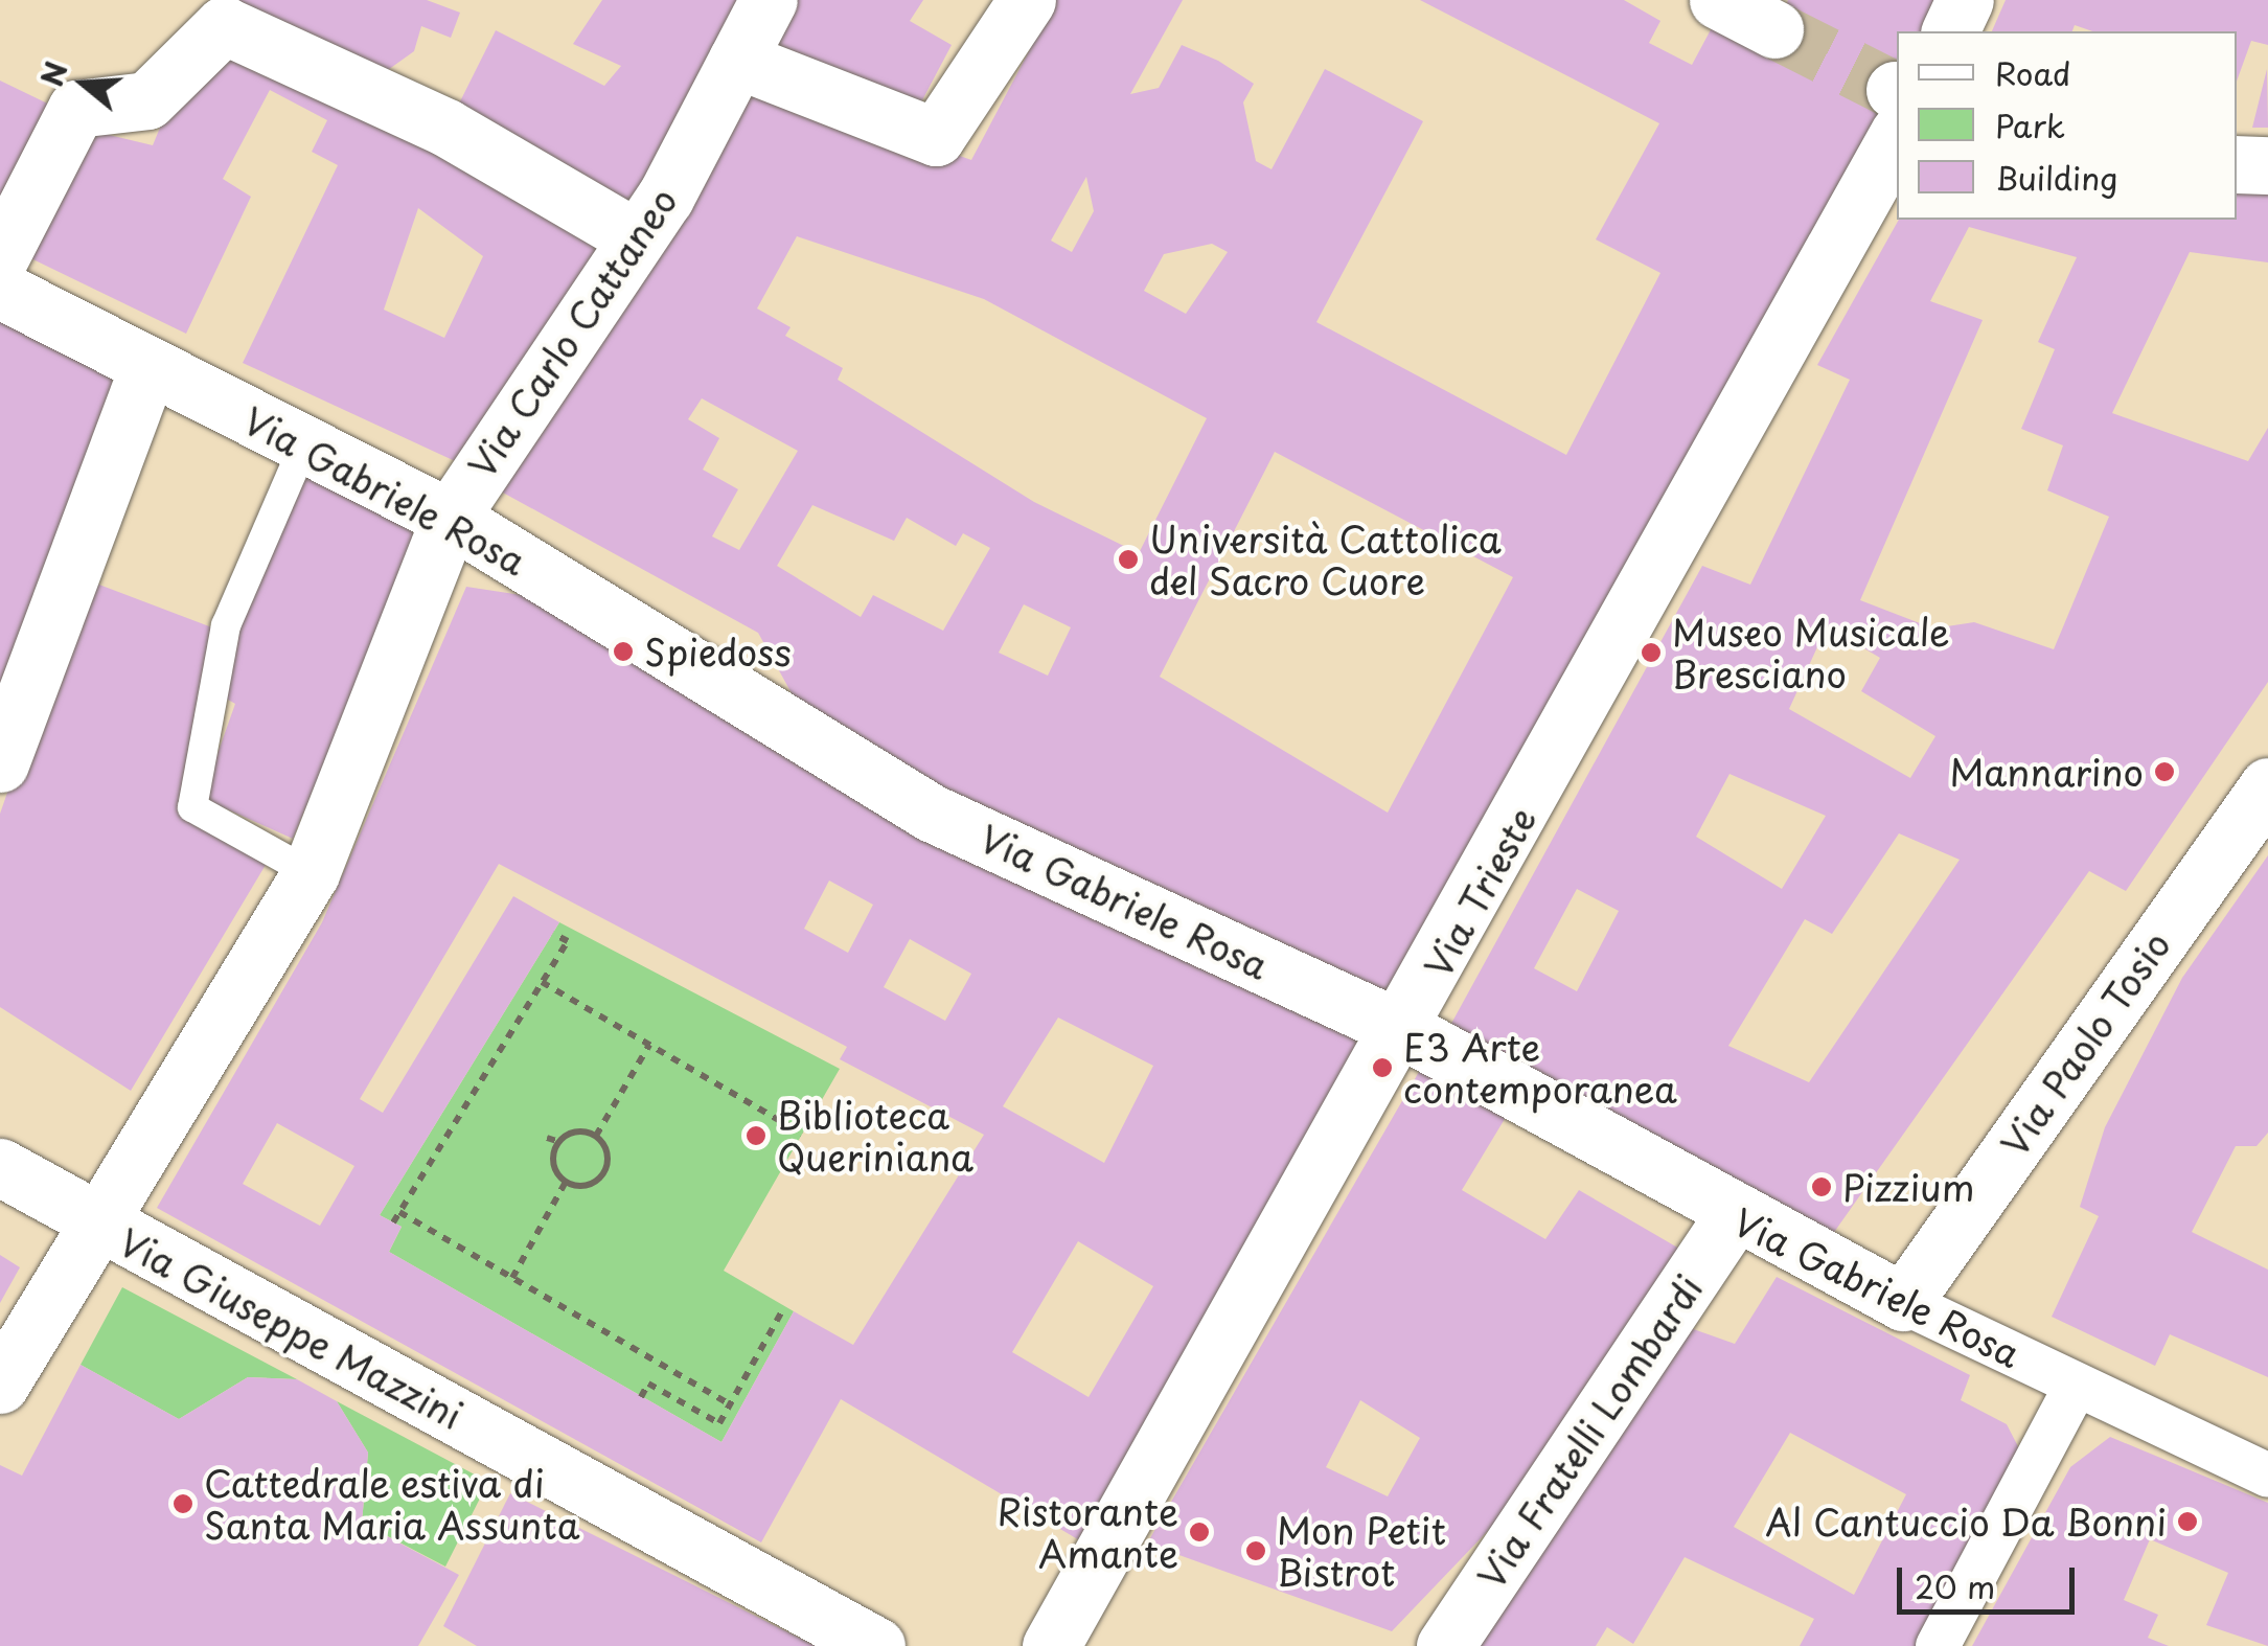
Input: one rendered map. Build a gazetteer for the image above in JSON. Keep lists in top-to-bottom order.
{
  "streets": {
    "street": [
      "Via Carlo Cattaneo",
      "Via Gabriele Rosa",
      "Via Trieste",
      "Via Paolo Tosio",
      "Via Giuseppe Mazzini",
      "Via Fratelli Lombardi"
    ]
  },
  "crossings": [
    ["Via Carlo Cattaneo", "Via Gabriele Rosa"],
    ["Via Carlo Cattaneo", "Via Giuseppe Mazzini"],
    ["Via Gabriele Rosa", "Via Trieste"],
    ["Via Gabriele Rosa", "Via Paolo Tosio"],
    ["Via Gabriele Rosa", "Via Fratelli Lombardi"]
  ],
  "places": [
    "Università Cattolica del Sacro Cuore",
    "Spiedoss",
    "Museo Musicale Bresciano",
    "Mannarino",
    "E3 Arte contemporanea",
    "Biblioteca Queriniana",
    "Pizzium",
    "Cattedrale estiva di Santa Maria Assunta",
    "Al Cantuccio Da Bonni",
    "Ristorante Amante",
    "Mon Petit Bistrot"
  ],
  "legend": ["Road", "Park", "Building"],
  "scale_bar": "20 m",
  "north": "left"
}
